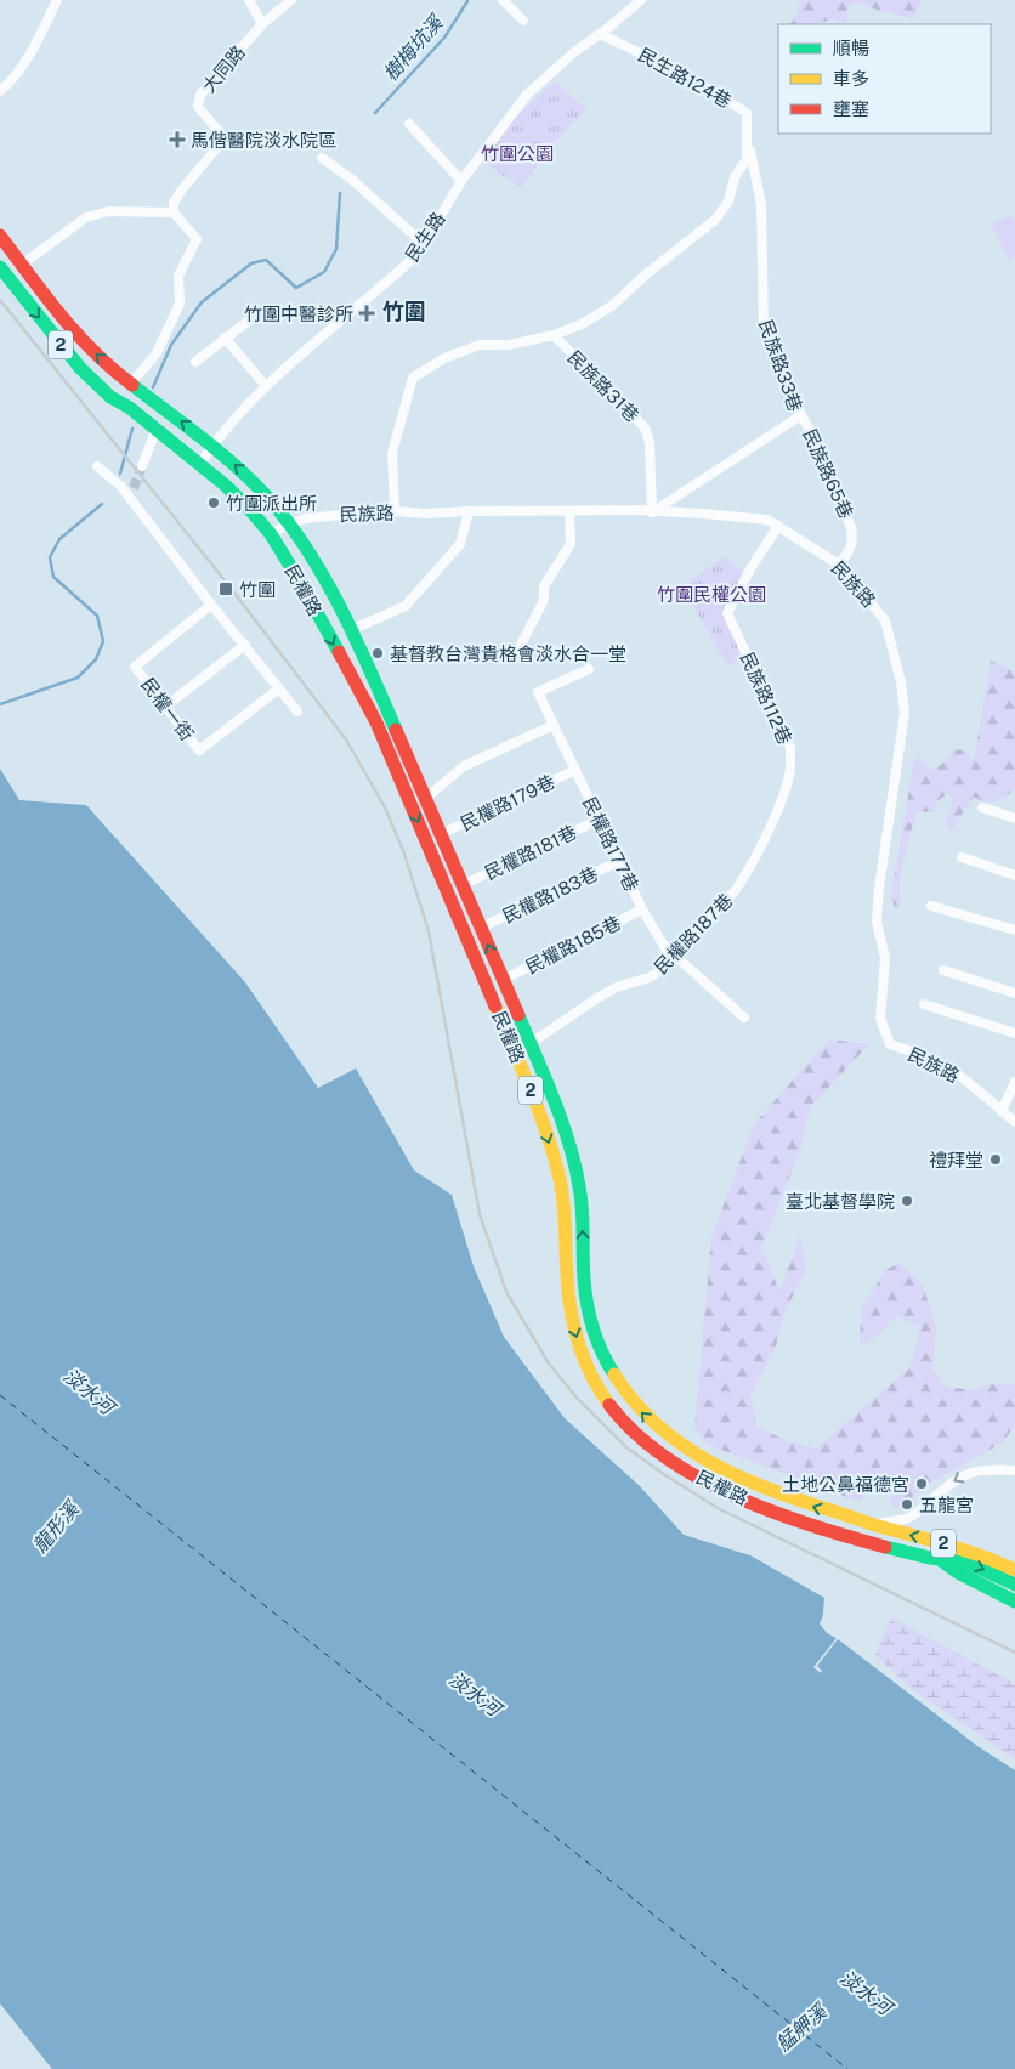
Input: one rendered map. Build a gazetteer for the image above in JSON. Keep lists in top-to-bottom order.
{
  "streets": {
    "main road": ["2", "民權路"],
    "street": [
      "大同路",
      "民生路124巷",
      "民生路",
      "民族路33巷",
      "民族路31巷",
      "民族路65巷",
      "民族路",
      "民族路112巷",
      "民權一街",
      "民權路179巷",
      "民權路177巷",
      "民權路181巷",
      "民權路183巷",
      "民權路187巷",
      "民權路185巷"
    ]
  },
  "crossings": [
    ["民生路124巷", "民生路"],
    ["民生路124巷", "民族路33巷"],
    ["民生路", "民權路"],
    ["民族路33巷", "民族路31巷"],
    ["民族路33巷", "民族路65巷"],
    ["民族路33巷", "民族路"],
    ["民族路31巷", "民族路"],
    ["民族路65巷", "民族路"],
    ["民族路", "民權路"],
    ["民族路", "民族路112巷"],
    ["民權路", "民權路179巷"],
    ["民權路", "民權路181巷"],
    ["民權路", "民權路183巷"],
    ["民權路", "民權路187巷"],
    ["民權路", "民權路185巷"],
    ["民族路112巷", "民權路187巷"],
    ["民權路179巷", "民權路177巷"],
    ["民權路177巷", "民權路181巷"],
    ["民權路177巷", "民權路183巷"],
    ["民權路177巷", "民權路187巷"],
    ["民權路177巷", "民權路185巷"]
  ],
  "districts": ["竹圍"],
  "water": [
    "樹梅坑溪",
    "淡水河",
    "龍形溪",
    "艋舺溪"
  ],
  "parks": ["竹圍公園", "竹圍民權公園"],
  "places": {
    "health": ["馬偕醫院淡水院區", "竹圍中醫診所"],
    "other": [
      "竹圍派出所",
      "基督教台灣貴格會淡水合一堂",
      "禮拜堂",
      "臺北基督學院",
      "土地公鼻福德宮",
      "五龍宮"
    ],
    "transit": ["竹圍"]
  },
  "legend": ["順暢", "車多", "壅塞"]
}
